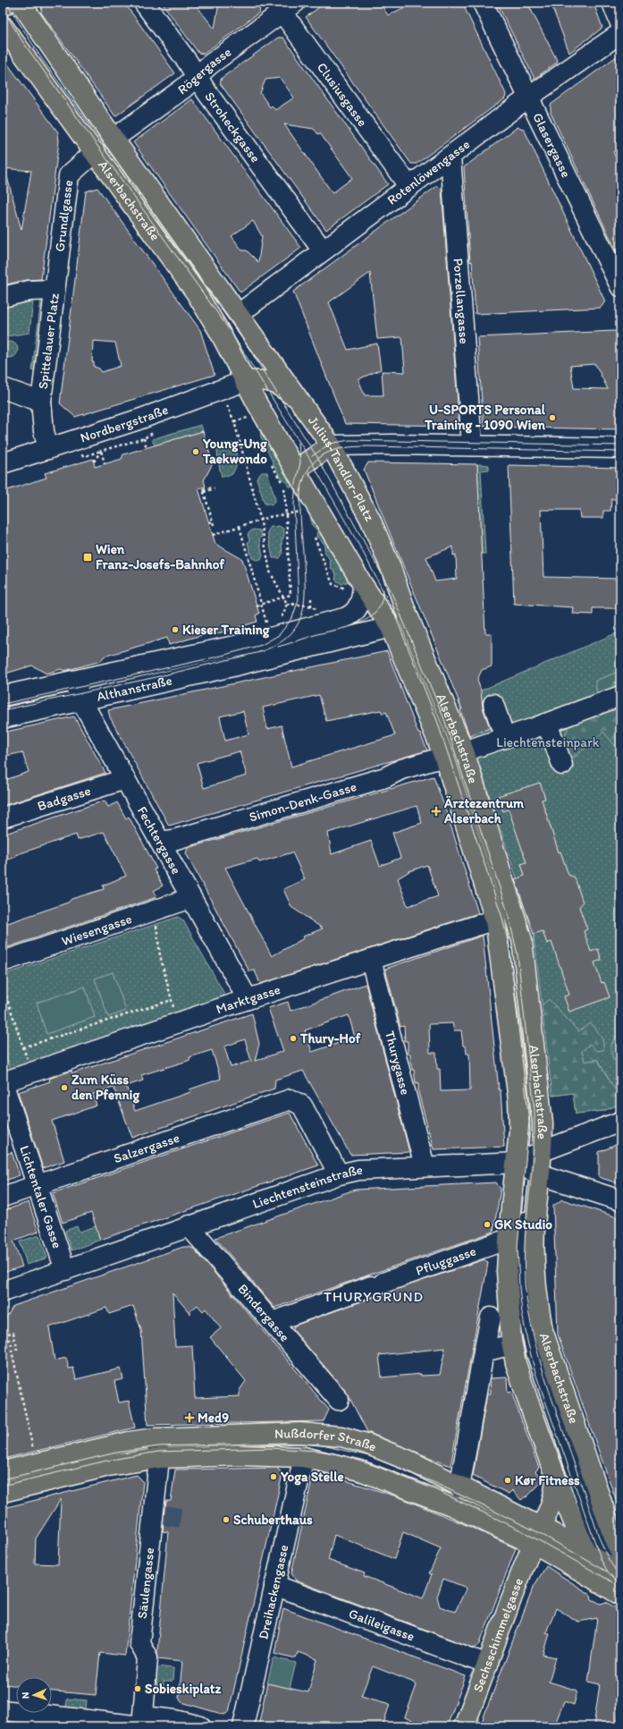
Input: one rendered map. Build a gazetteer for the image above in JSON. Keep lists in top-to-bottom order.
{
  "streets": {
    "main road": [
      "Alserbachstraße",
      "Julius-Tandler-Platz",
      "Nußdorfer Straße",
      "Sechsschimmelgasse"
    ],
    "street": [
      "Rögergasse",
      "Clusiusgasse",
      "Stroheckgasse",
      "Glasergasse",
      "Rotenlöwengasse",
      "Grundlgasse",
      "Porzellangasse",
      "Spittelauer Platz",
      "Nordbergstraße",
      "Althanstraße",
      "Badgasse",
      "Simon-Denk-Gasse",
      "Fechtergasse",
      "Wiesengasse",
      "Marktgasse",
      "Thurygasse",
      "Salzergasse",
      "Liechtensteinstraße",
      "Lichtentaler Gasse",
      "Pfluggasse",
      "Bindergasse",
      "Säulengasse",
      "Dreihackengasse",
      "Galileigasse"
    ]
  },
  "crossings": [
    ["Rögergasse", "Clusiusgasse"],
    ["Rögergasse", "Stroheckgasse"],
    ["Rögergasse", "Alserbachstraße"],
    ["Clusiusgasse", "Rotenlöwengasse"],
    ["Stroheckgasse", "Rotenlöwengasse"],
    ["Glasergasse", "Rotenlöwengasse"],
    ["Rotenlöwengasse", "Alserbachstraße"],
    ["Rotenlöwengasse", "Porzellangasse"],
    ["Rotenlöwengasse", "Julius-Tandler-Platz"],
    ["Alserbachstraße", "Grundlgasse"],
    ["Alserbachstraße", "Nordbergstraße"],
    ["Alserbachstraße", "Julius-Tandler-Platz"],
    ["Alserbachstraße", "Simon-Denk-Gasse"],
    ["Alserbachstraße", "Marktgasse"],
    ["Alserbachstraße", "Liechtensteinstraße"],
    ["Alserbachstraße", "Pfluggasse"],
    ["Alserbachstraße", "Nußdorfer Straße"],
    ["Alserbachstraße", "Sechsschimmelgasse"],
    ["Grundlgasse", "Spittelauer Platz"],
    ["Spittelauer Platz", "Nordbergstraße"],
    ["Althanstraße", "Fechtergasse"],
    ["Badgasse", "Fechtergasse"],
    ["Simon-Denk-Gasse", "Fechtergasse"],
    ["Fechtergasse", "Wiesengasse"],
    ["Fechtergasse", "Marktgasse"],
    ["Marktgasse", "Thurygasse"],
    ["Marktgasse", "Lichtentaler Gasse"],
    ["Thurygasse", "Liechtensteinstraße"],
    ["Salzergasse", "Liechtensteinstraße"],
    ["Salzergasse", "Lichtentaler Gasse"],
    ["Liechtensteinstraße", "Lichtentaler Gasse"],
    ["Liechtensteinstraße", "Bindergasse"],
    ["Pfluggasse", "Bindergasse"],
    ["Nußdorfer Straße", "Säulengasse"],
    ["Nußdorfer Straße", "Dreihackengasse"],
    ["Nußdorfer Straße", "Sechsschimmelgasse"],
    ["Dreihackengasse", "Galileigasse"],
    ["Galileigasse", "Sechsschimmelgasse"]
  ],
  "districts": ["THURYGRUND"],
  "parks": ["Liechtensteinpark"],
  "places": {
    "other": [
      "U-SPORTS Personal Training - 1090 Wien",
      "Young-Ung Taekwondo",
      "Kieser Training",
      "Thury-Hof",
      "Zum Küss den Pfennig",
      "GK Studio",
      "Yoga Stelle",
      "Kør Fitness",
      "Schuberthaus",
      "Sobieskiplatz"
    ],
    "transit": ["Wien Franz-Josefs-Bahnhof"],
    "health": ["Ärztezentrum Alserbach", "Med9"]
  },
  "north": "left"
}
